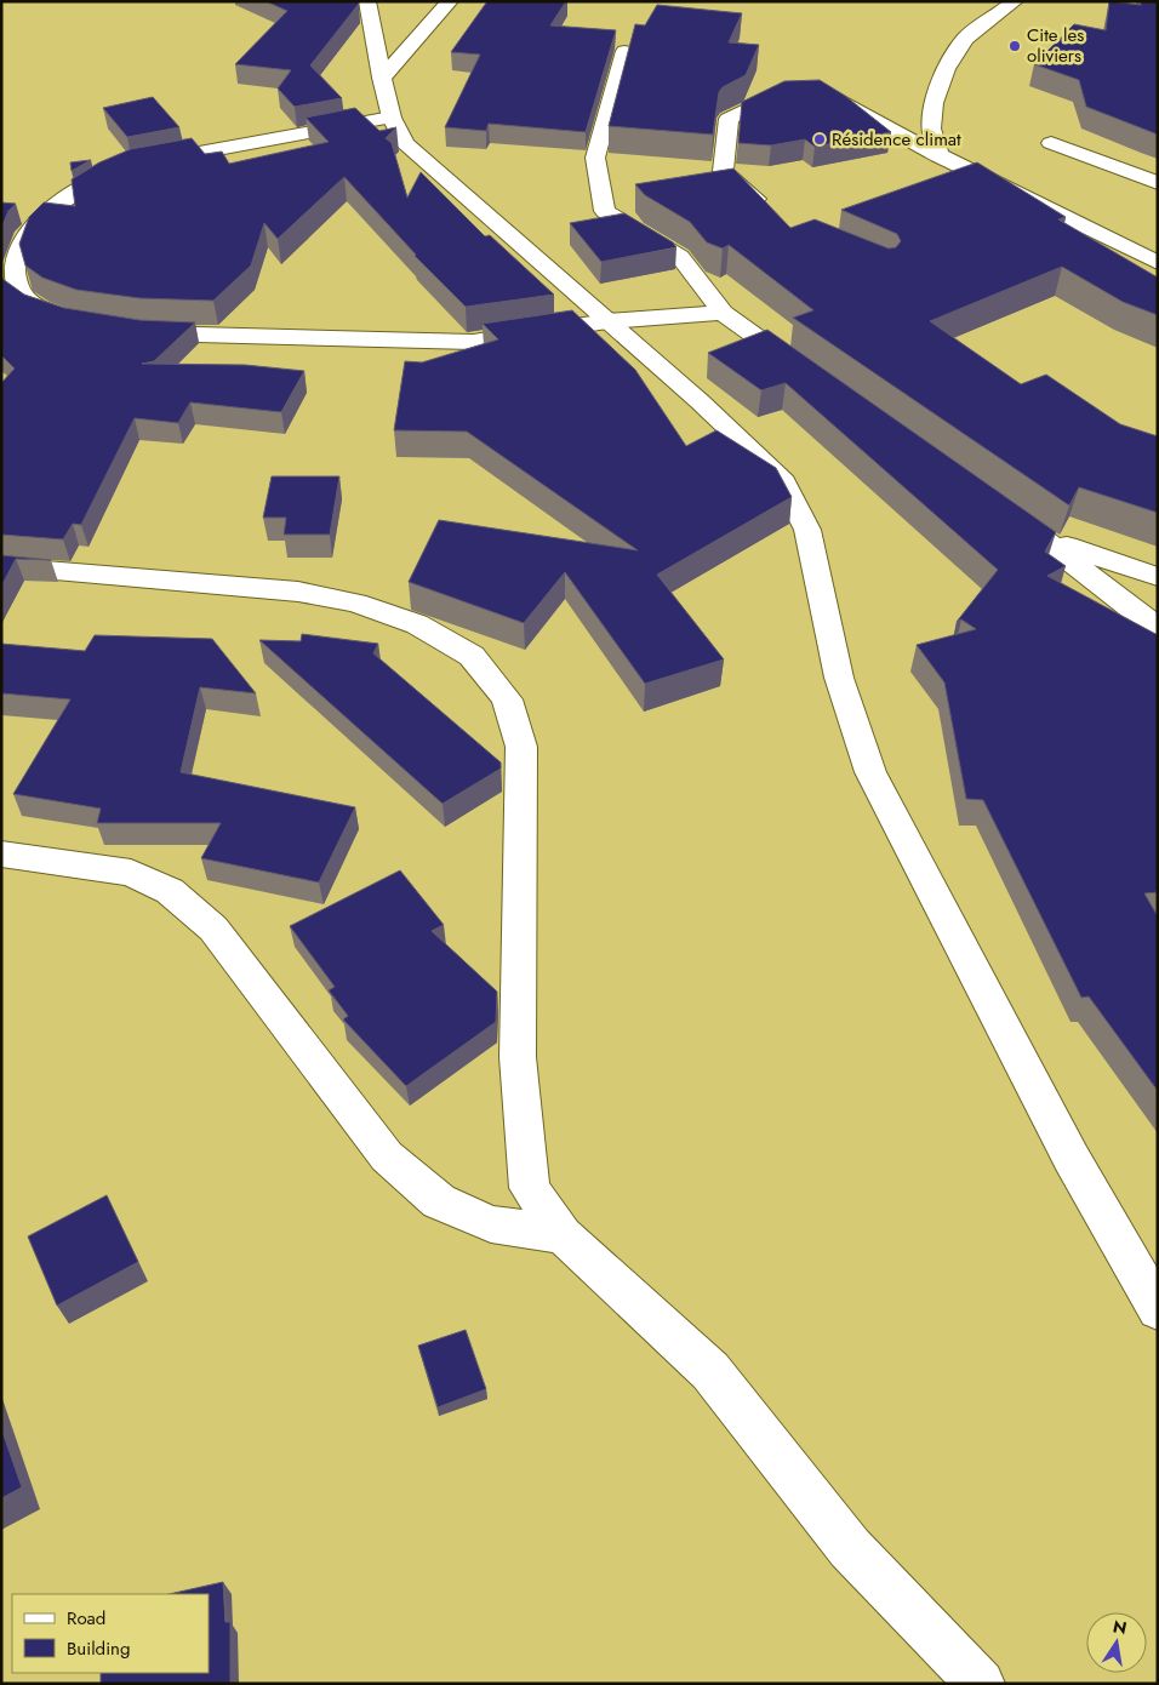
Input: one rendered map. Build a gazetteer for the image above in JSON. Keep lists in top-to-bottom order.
{
  "places": ["Cite les oliviers", "Résidence climat"],
  "legend": ["Road", "Building"],
  "north": "top"
}
